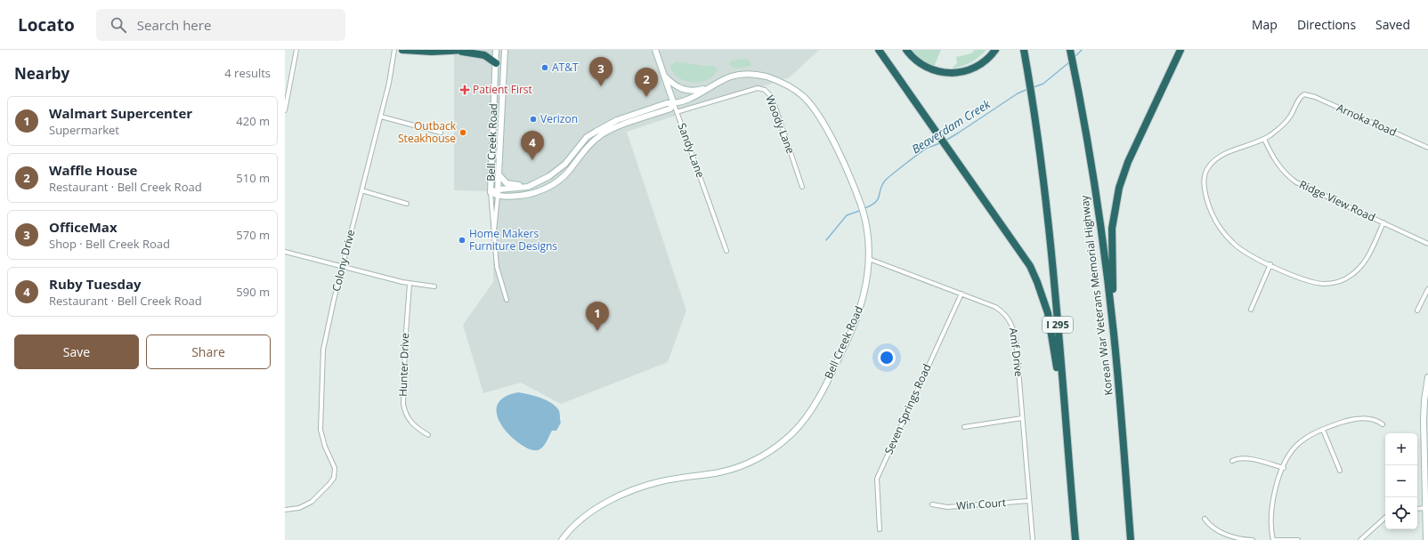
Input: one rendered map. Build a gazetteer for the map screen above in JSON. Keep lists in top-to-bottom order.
{
  "streets": {
    "highway": ["Korean War Veterans Memorial Highway", "I 295"],
    "street": [
      "Arnoka Road",
      "Woody Lane",
      "Bell Creek Road",
      "Sandy Lane",
      "Ridge View Road",
      "Colony Drive",
      "Amf Drive",
      "Hunter Drive",
      "Seven Springs Road",
      "Win Court"
    ]
  },
  "crossings": [
    ["Arnoka Road", "Ridge View Road"],
    ["Woody Lane", "Sandy Lane"],
    ["Bell Creek Road", "Sandy Lane"],
    ["Bell Creek Road", "Amf Drive"],
    ["Amf Drive", "Seven Springs Road"],
    ["Amf Drive", "Win Court"]
  ],
  "water": ["Beaverdam Creek"],
  "places": {
    "other": [
      "AT&T",
      "Verizon",
      "Outback Steakhouse",
      "Home Makers Furniture Designs"
    ],
    "health": ["Patient First"]
  },
  "page": {
    "header": "Locato",
    "search": "Search here",
    "nav": ["Map", "Directions", "Saved"],
    "heading": ["Nearby", "4 results"],
    "pins": [
      "3",
      "2",
      "4",
      "1"
    ],
    "list": [
      {
        "mark": "1",
        "name": "Walmart Supercenter",
        "note": "Supermarket",
        "value": "420 m"
      },
      {
        "mark": "2",
        "name": "Waffle House",
        "note": "Restaurant · Bell Creek Road",
        "value": "510 m"
      },
      {
        "mark": "3",
        "name": "OfficeMax",
        "note": "Shop · Bell Creek Road",
        "value": "570 m"
      },
      {
        "mark": "4",
        "name": "Ruby Tuesday",
        "note": "Restaurant · Bell Creek Road",
        "value": "590 m"
      }
    ],
    "buttons": ["Save", "Share"],
    "map_buttons": ["+", "−"]
  }
}
